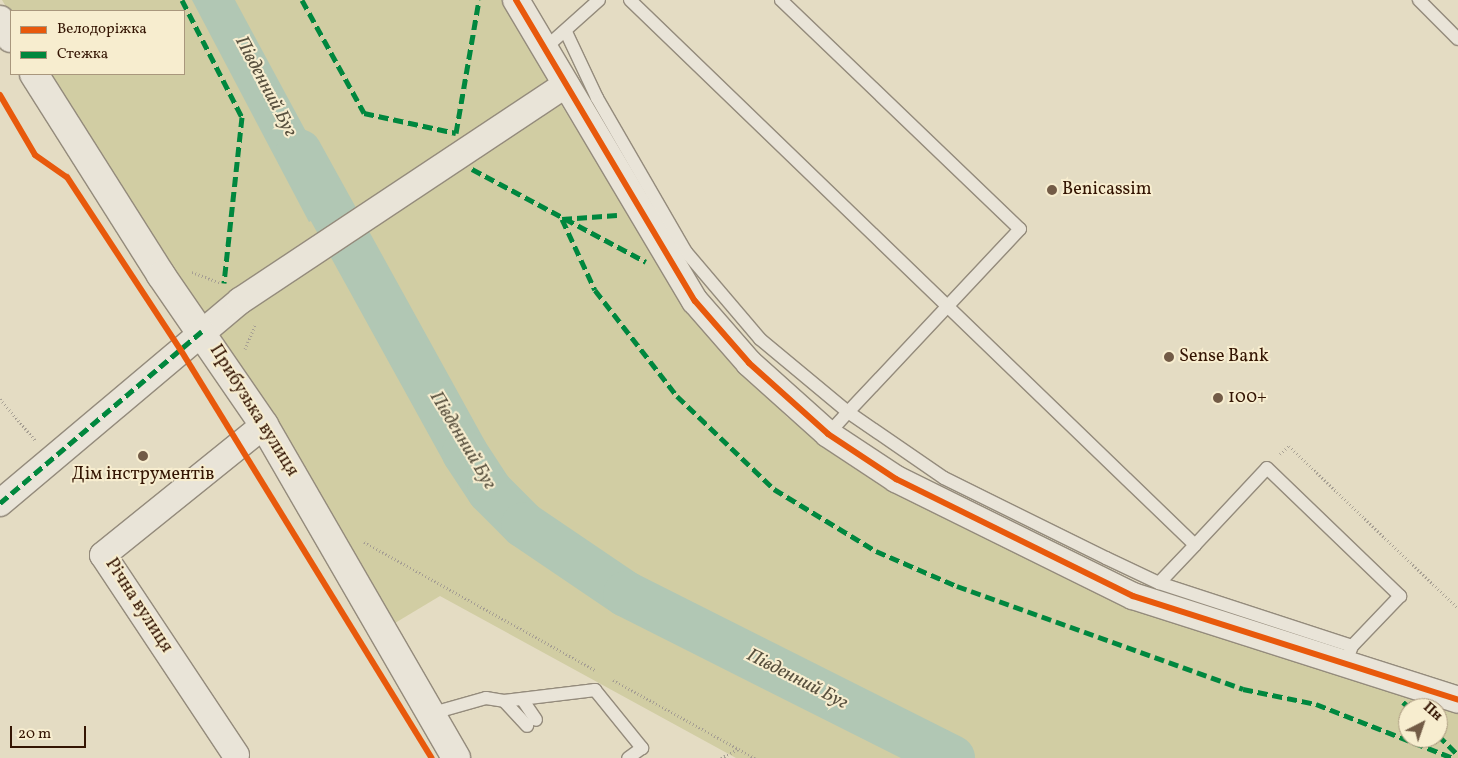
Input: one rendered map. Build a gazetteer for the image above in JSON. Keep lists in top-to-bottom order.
{
  "streets": {
    "street": ["Прибузька вулиця", "Річна вулиця"]
  },
  "crossings": [
    ["Прибузька вулиця", "Річна вулиця"]
  ],
  "water": ["Південний Буг"],
  "places": [
    "Benicassim",
    "Sense Bank",
    "100+",
    "Дім інструментів"
  ],
  "legend": ["Велодоріжка", "Стежка"],
  "scale_bar": "20 m",
  "north": "top right"
}
